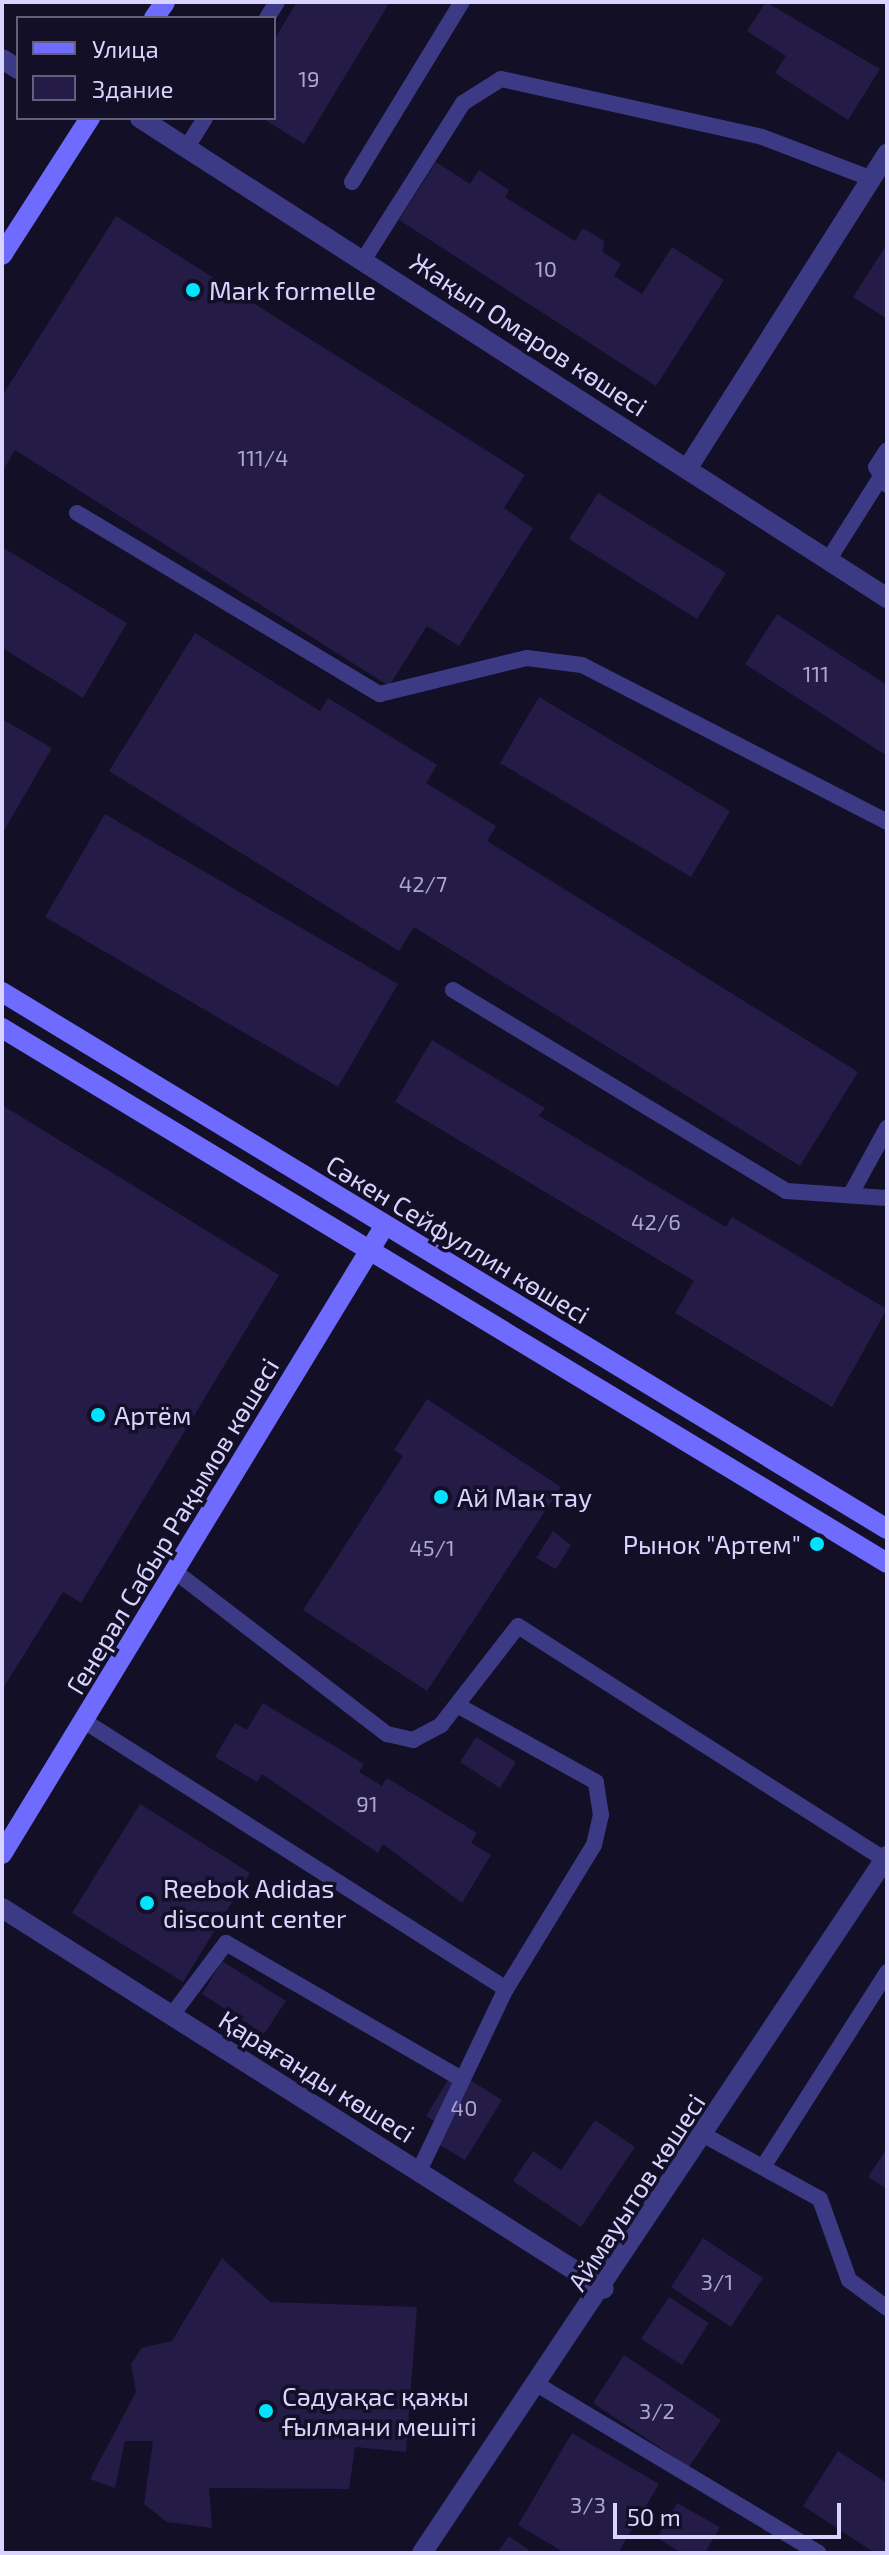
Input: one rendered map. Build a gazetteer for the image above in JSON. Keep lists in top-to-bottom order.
{
  "streets": {
    "main road": ["Сәкен Сейфуллин көшесі", "Генерал Сабыр Рақымов көшесі"],
    "street": ["Жақып Омаров көшесі", "Қарағанды көшесі", "Аймауытов көшесі"]
  },
  "crossings": [
    ["Сәкен Сейфуллин көшесі", "Генерал Сабыр Рақымов көшесі"],
    ["Қарағанды көшесі", "Аймауытов көшесі"]
  ],
  "places": [
    "Mark formelle",
    "Артём",
    "Ай Мак тау",
    "Рынок \"Артем\"",
    "Reebok Adidas discount center",
    "Сәдуақас қажы Ғылмани мешіті"
  ],
  "house_numbers": [
    "19",
    "10",
    "111/4",
    "111",
    "42/7",
    "42/6",
    "45/1",
    "91",
    "40",
    "3/1",
    "3/2",
    "3/3"
  ],
  "legend": ["Улица", "Здание"],
  "scale_bar": "50 m"
}
